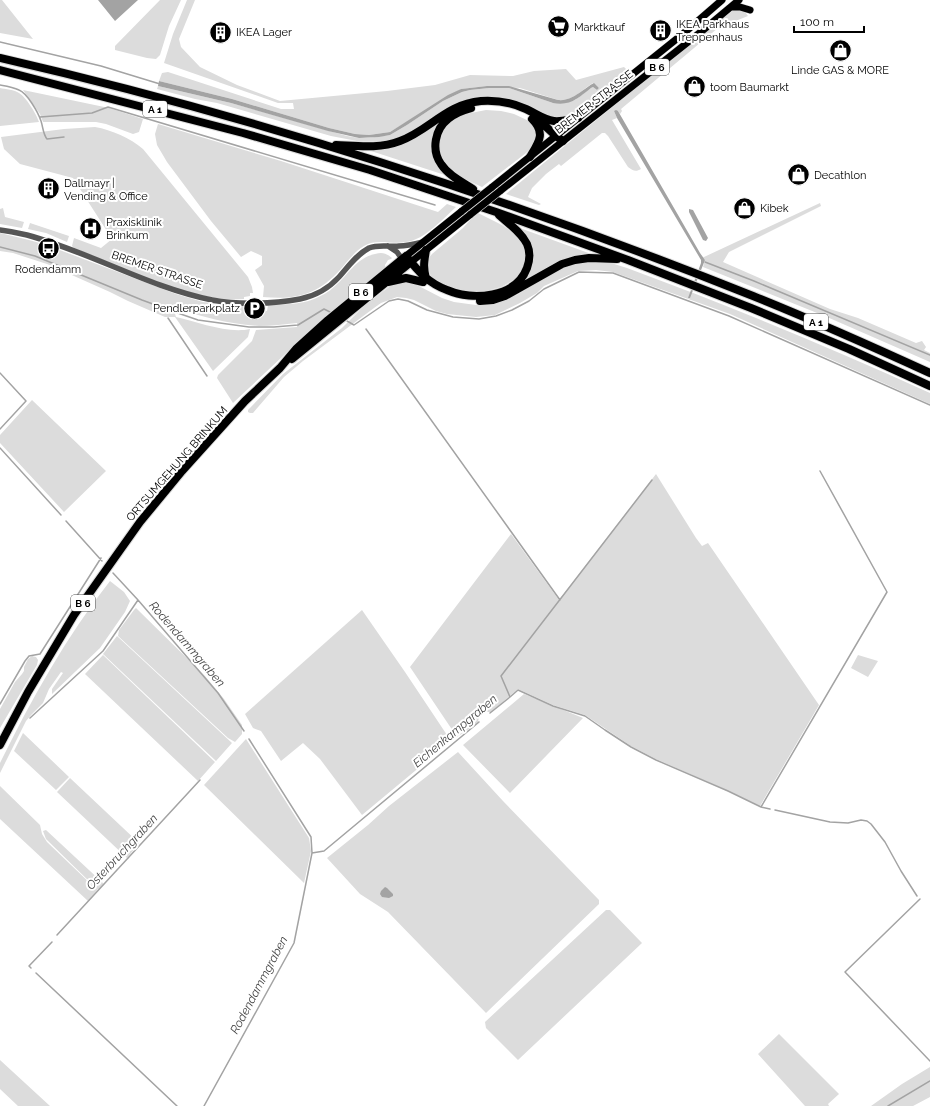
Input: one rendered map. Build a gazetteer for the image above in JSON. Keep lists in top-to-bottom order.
{
  "streets": {
    "highway": ["B 6", "A 1", "ORTSUMGEHUNG BRINKUM"],
    "main road": ["BREMER STRASSE"]
  },
  "crossings": [
    ["B 6", "BREMER STRASSE"],
    ["B 6", "ORTSUMGEHUNG BRINKUM"]
  ],
  "water": ["Rodendammgraben", "Eichenkampgraben", "Osterbruchgraben"],
  "places": {
    "supermarket": ["Marktkauf"],
    "building": ["IKEA Parkhaus Treppenhaus", "IKEA Lager", "Dallmayr | Vending & Office"],
    "shop": [
      "Linde GAS & MORE",
      "toom Baumarkt",
      "Decathlon",
      "Kibek"
    ],
    "hospital": ["Praxisklinik Brinkum"],
    "bus stop": ["Rodendamm"],
    "parking": ["Pendlerparkplatz"]
  },
  "scale_bar": "100 m"
}
